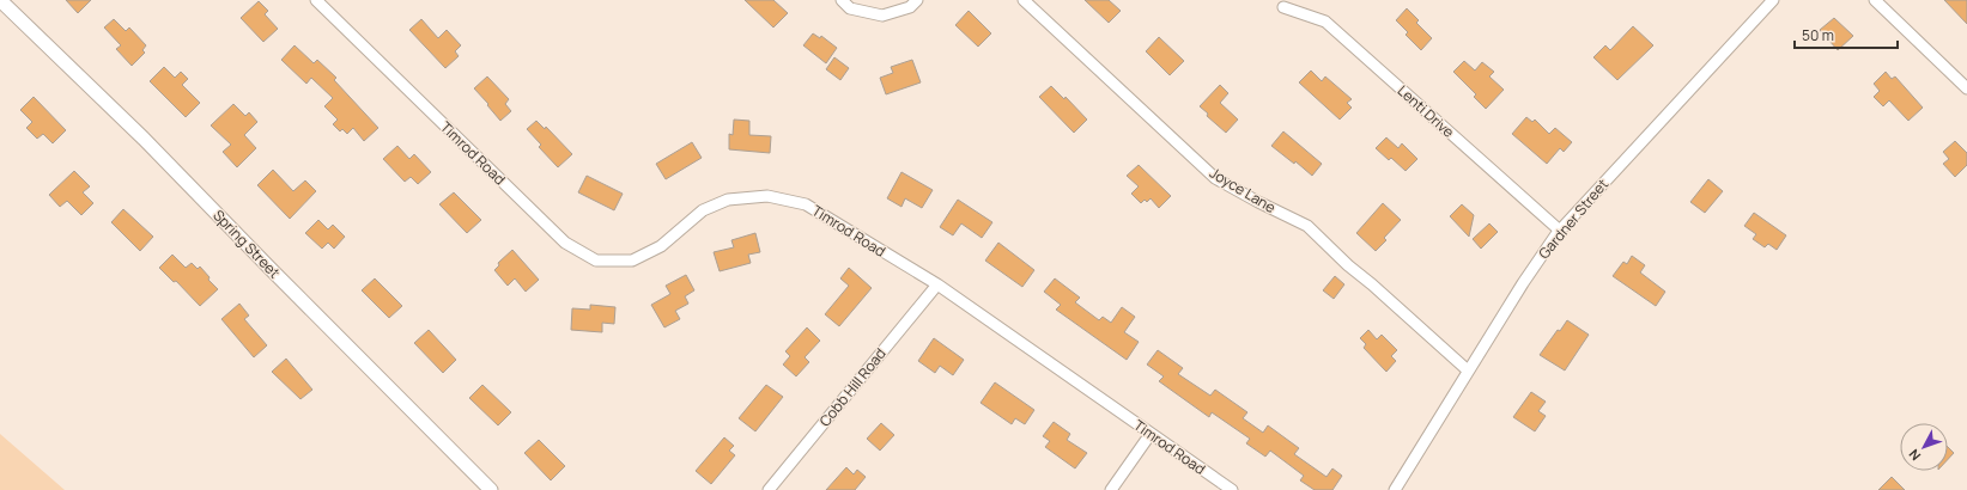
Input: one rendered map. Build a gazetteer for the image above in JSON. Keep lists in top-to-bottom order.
{
  "streets": {
    "street": [
      "Lenti Drive",
      "Timrod Road",
      "Joyce Lane",
      "Gardner Street",
      "Spring Street",
      "Cobb Hill Road"
    ]
  },
  "crossings": [
    ["Lenti Drive", "Gardner Street"],
    ["Timrod Road", "Cobb Hill Road"],
    ["Joyce Lane", "Gardner Street"]
  ],
  "scale_bar": "50 m",
  "north": "bottom left"
}
